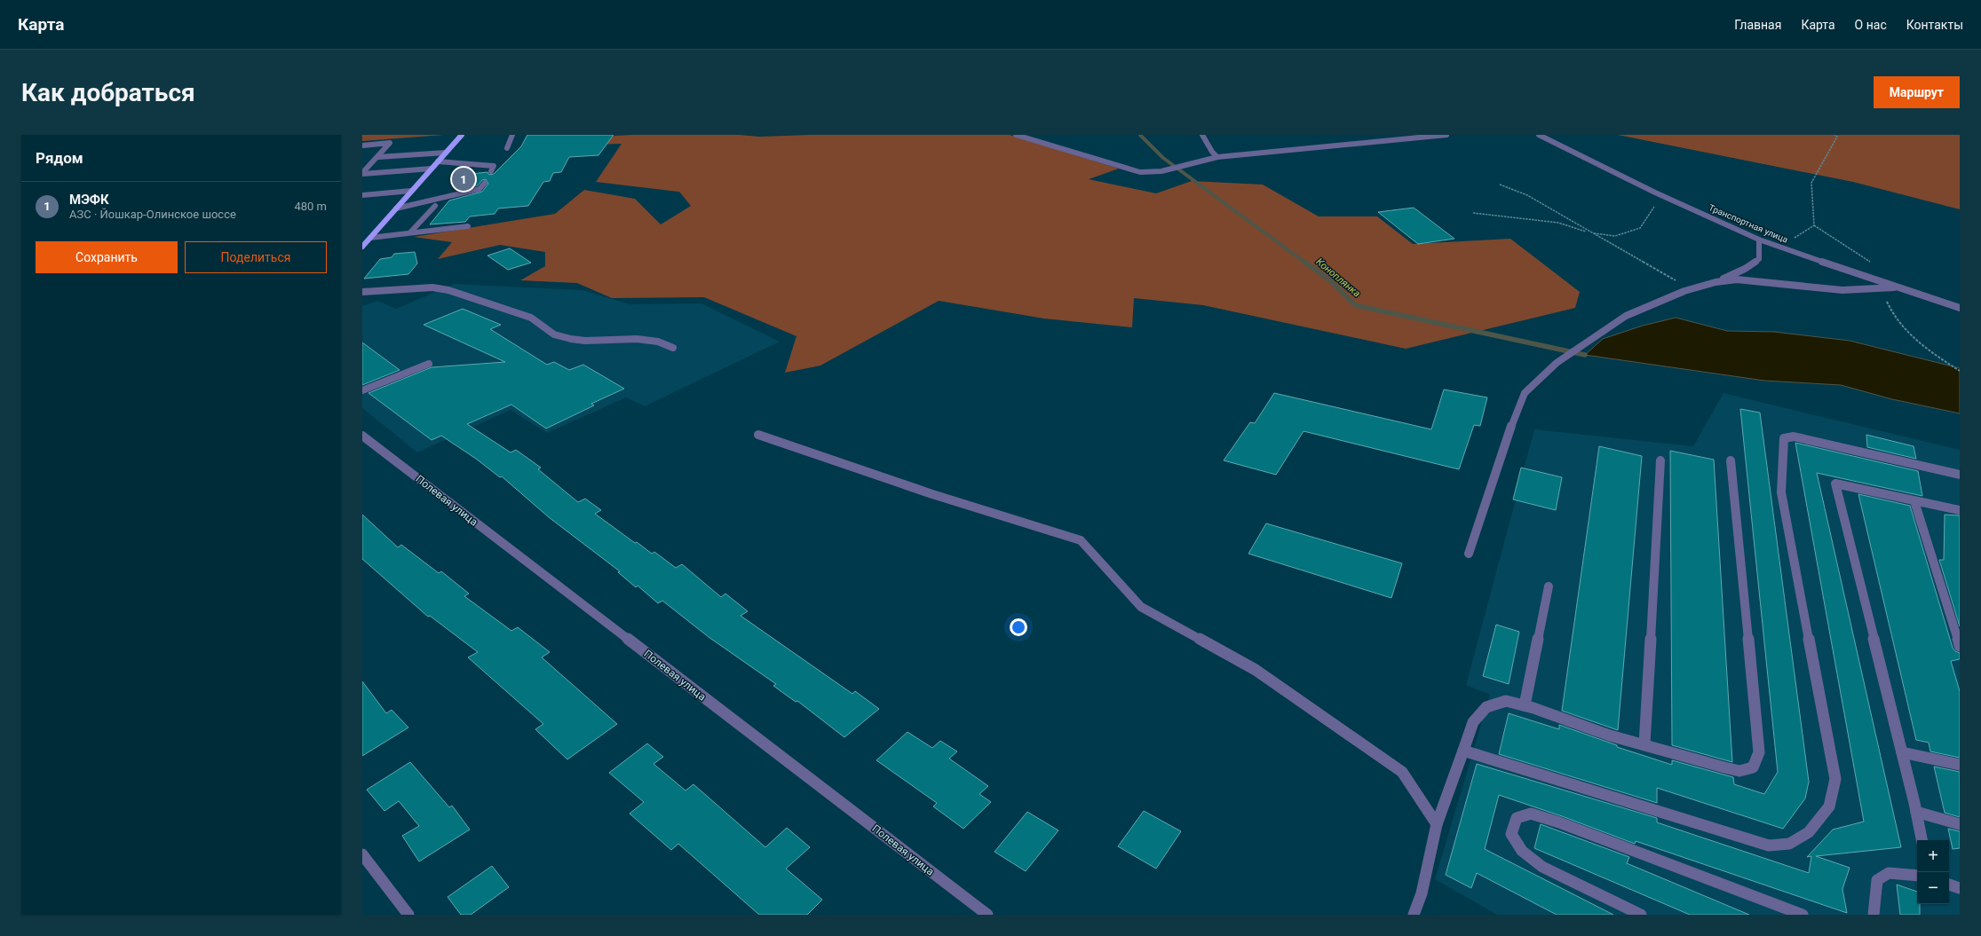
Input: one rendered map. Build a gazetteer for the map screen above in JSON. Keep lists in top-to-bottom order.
{
  "streets": {
    "street": ["Транспортная улица", "Полевая улица"]
  },
  "water": ["Коноплянка"],
  "page": {
    "header": "Карта",
    "nav": [
      "Главная",
      "Карта",
      "О нас",
      "Контакты"
    ],
    "buttons": [
      "Маршрут",
      ["Сохранить", "Поделиться"]
    ],
    "title": "Как добраться",
    "heading": "Рядом",
    "pins": "1",
    "list": [
      {
        "mark": "1",
        "name": "МЭФК",
        "note": "АЗС · Йошкар-Олинское шоссе",
        "value": "480 m"
      }
    ],
    "map_buttons": ["+", "−"]
  }
}
